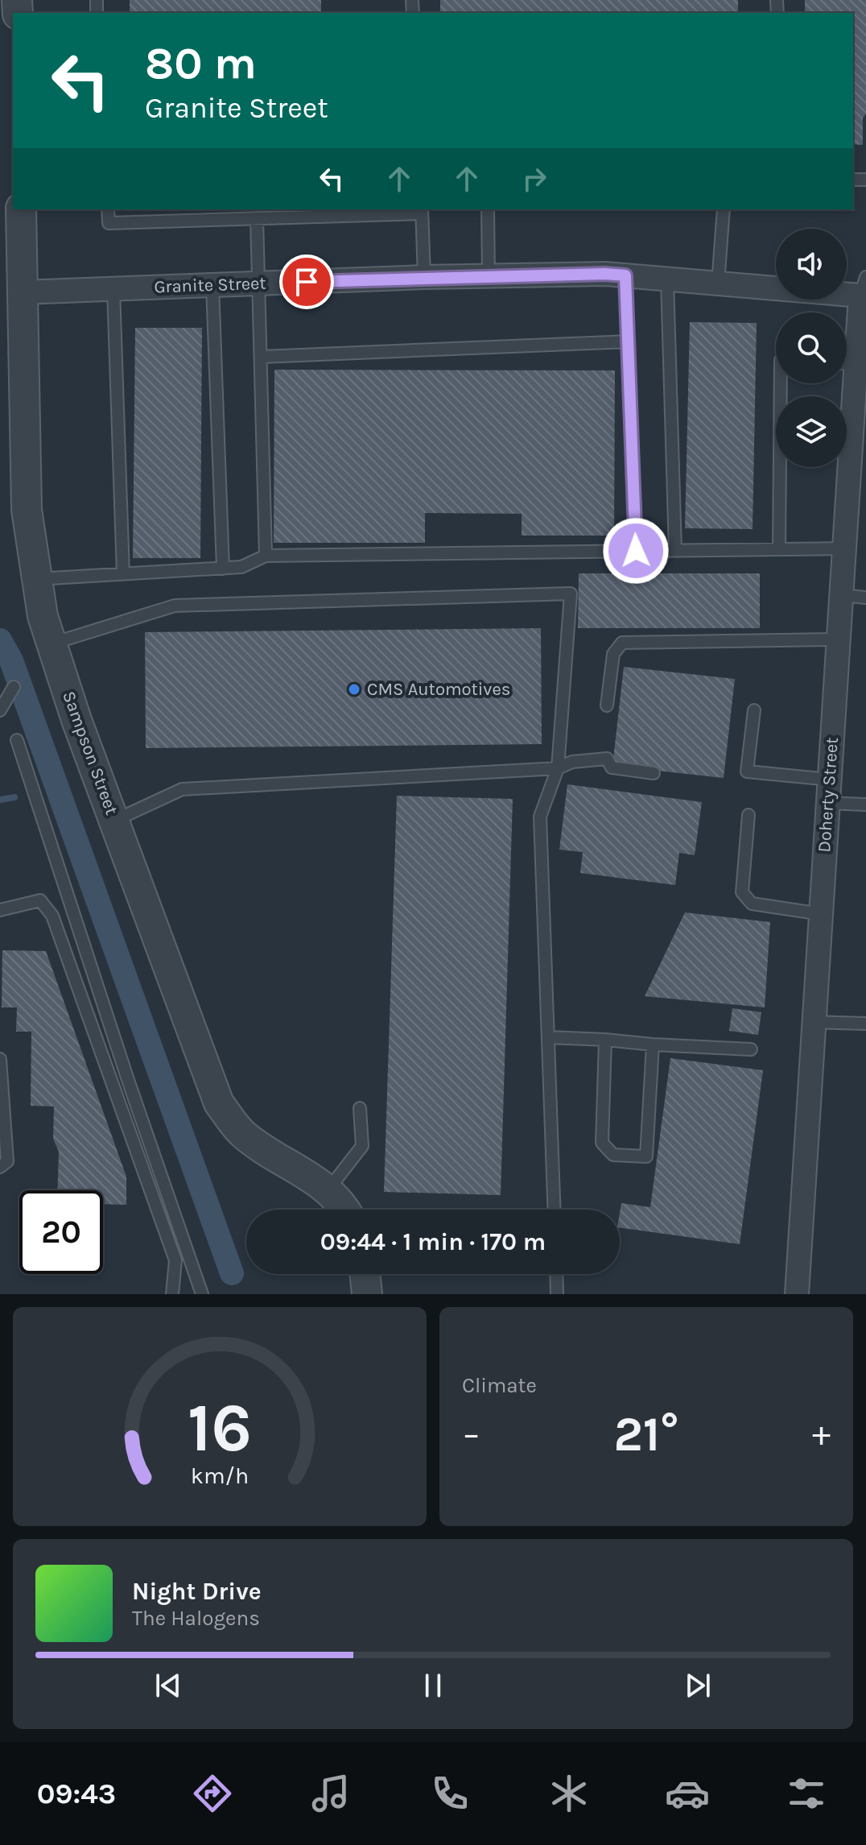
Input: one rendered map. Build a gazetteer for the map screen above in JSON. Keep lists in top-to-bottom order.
{
  "streets": {
    "street": ["Granite Street", "Sampson Street", "Doherty Street"]
  },
  "crossings": [
    ["Granite Street", "Sampson Street"],
    ["Granite Street", "Doherty Street"]
  ],
  "places": ["CMS Automotives"],
  "page": {
    "turn": ["80 m", "Granite Street"],
    "limit": "20",
    "trip": "09:44 · 1 min · 170 m",
    "tile": "Climate",
    "heat": ["−", "21°", "+"],
    "song": ["Night Drive", "The Halogens"],
    "tabs": "09:43",
    "gauge": ["16", "km/h"]
  }
}
